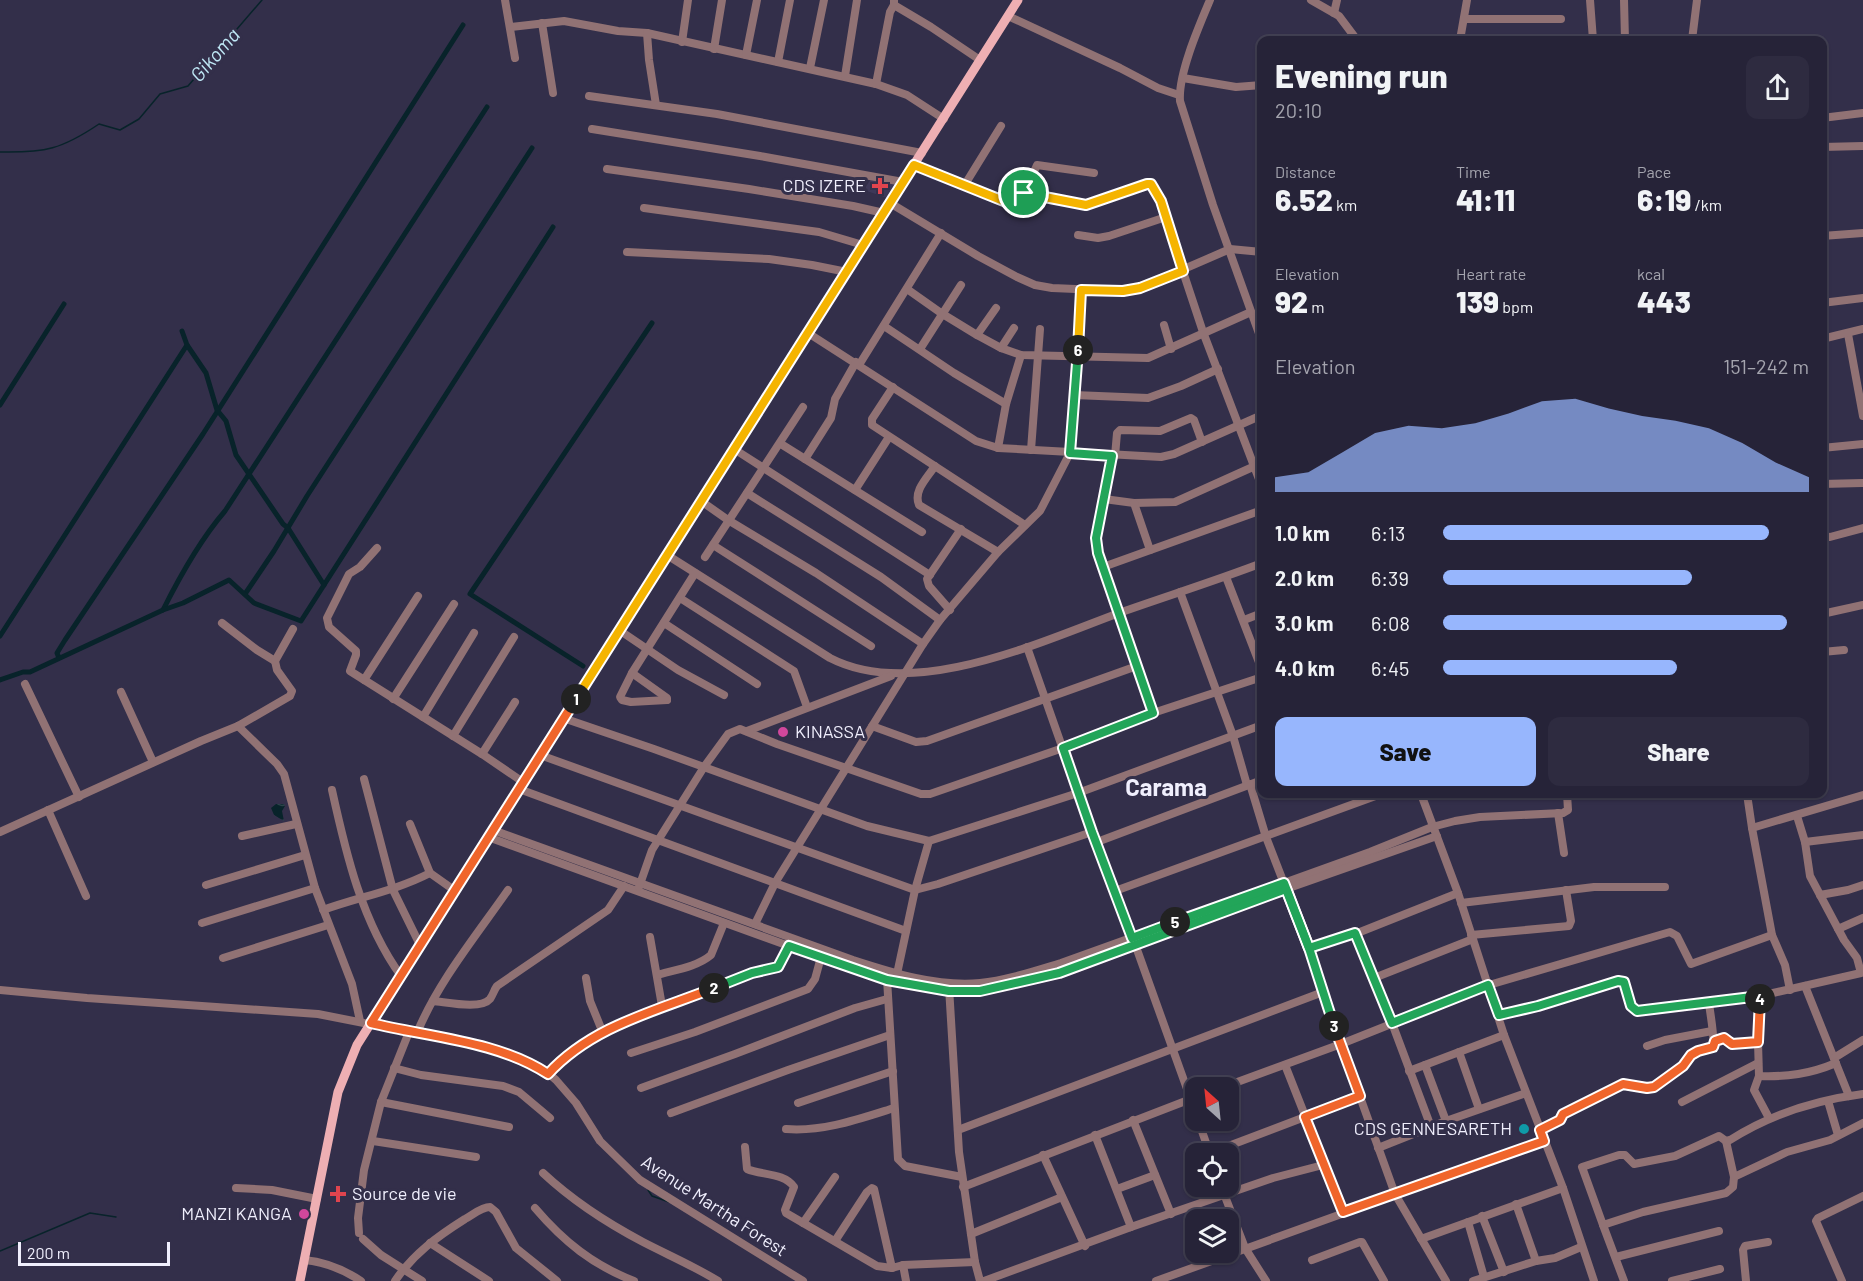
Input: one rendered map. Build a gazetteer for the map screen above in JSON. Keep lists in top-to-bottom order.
{
  "streets": {
    "street": ["Avenue Martha Forest"]
  },
  "districts": ["Carama"],
  "water": ["Gikoma"],
  "places": {
    "health": ["CDS IZERE", "Source de vie"],
    "other": ["KINASSA", "CDS GENNESARETH", "MANZI KANGA"]
  },
  "scale_bar": "200 m",
  "north": "top left",
  "page": {
    "heading": ["Evening run", "20:10"],
    "stats": [
      ["Distance", "6.52 km"],
      ["Time", "41:11"],
      ["Pace", "6:19 /km"],
      ["Elevation", "92 m"],
      ["Heart rate", "139 bpm"],
      ["kcal", "443"]
    ],
    "pins": [
      "6",
      "1",
      "5",
      "2",
      "4",
      "3"
    ],
    "chart": ["Elevation", "151–242 m"],
    "list": [
      {
        "name": "1.0 km",
        "note": "6:13"
      },
      {
        "name": "2.0 km",
        "note": "6:39"
      },
      {
        "name": "3.0 km",
        "note": "6:08"
      },
      {
        "name": "4.0 km",
        "note": "6:45"
      }
    ],
    "buttons": ["Save", "Share"],
    "scale": "200 m"
  }
}
